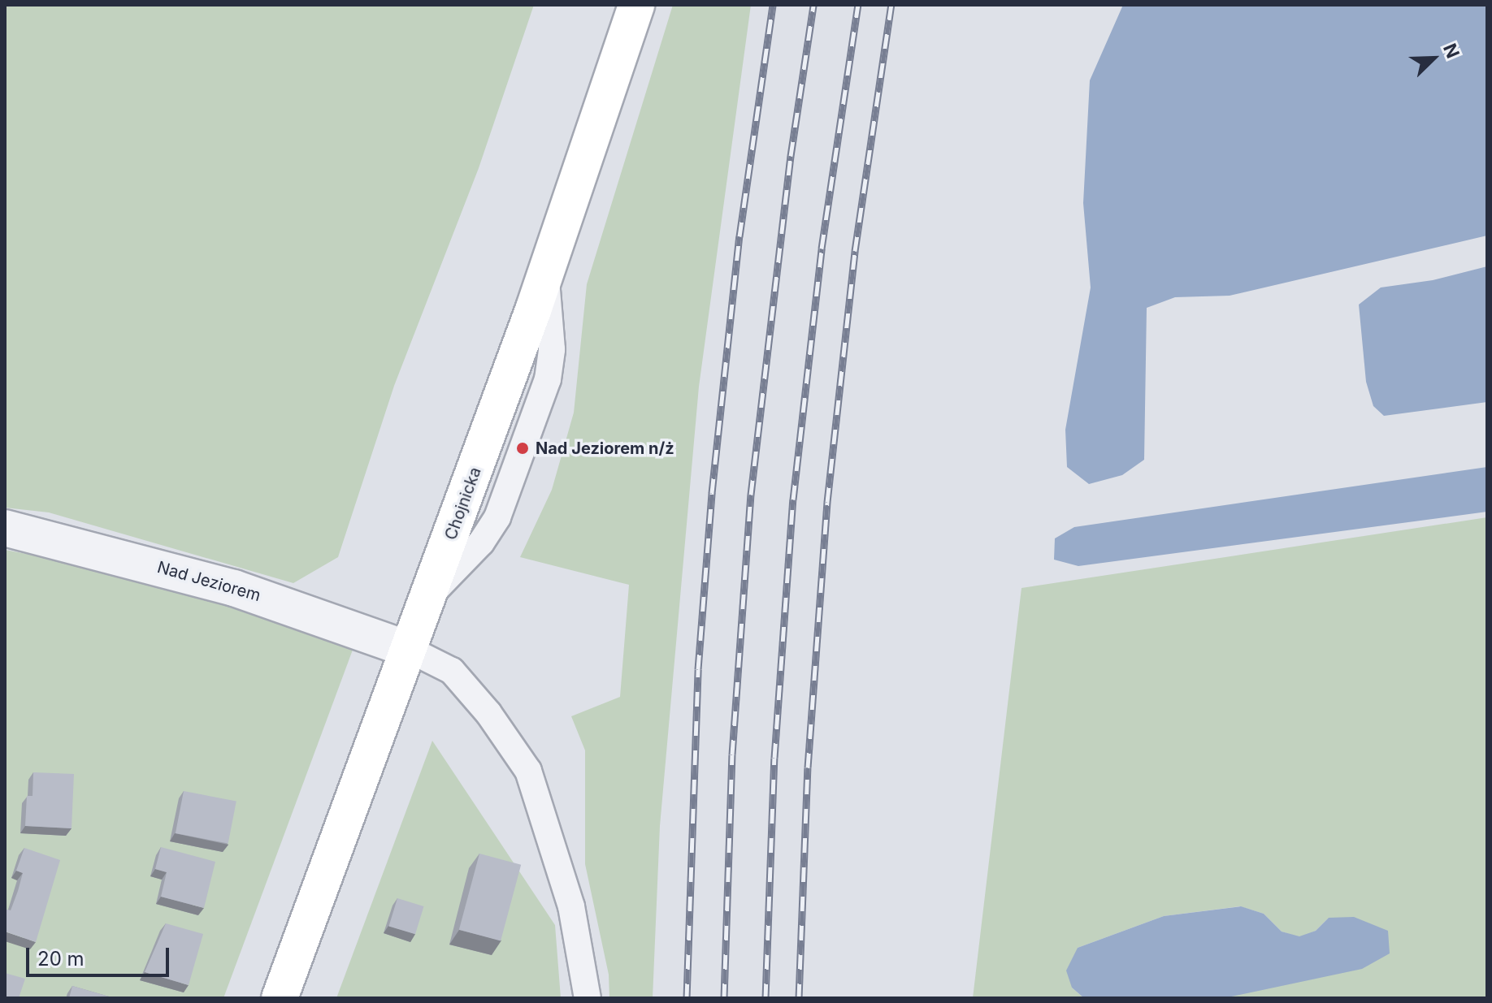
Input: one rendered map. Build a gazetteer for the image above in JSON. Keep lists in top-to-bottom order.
{
  "streets": {
    "street": ["Chojnicka", "Nad Jeziorem"]
  },
  "crossings": [
    ["Chojnicka", "Nad Jeziorem"]
  ],
  "places": ["Nad Jeziorem n/ż"],
  "scale_bar": "20 m",
  "north": "top right"
}
